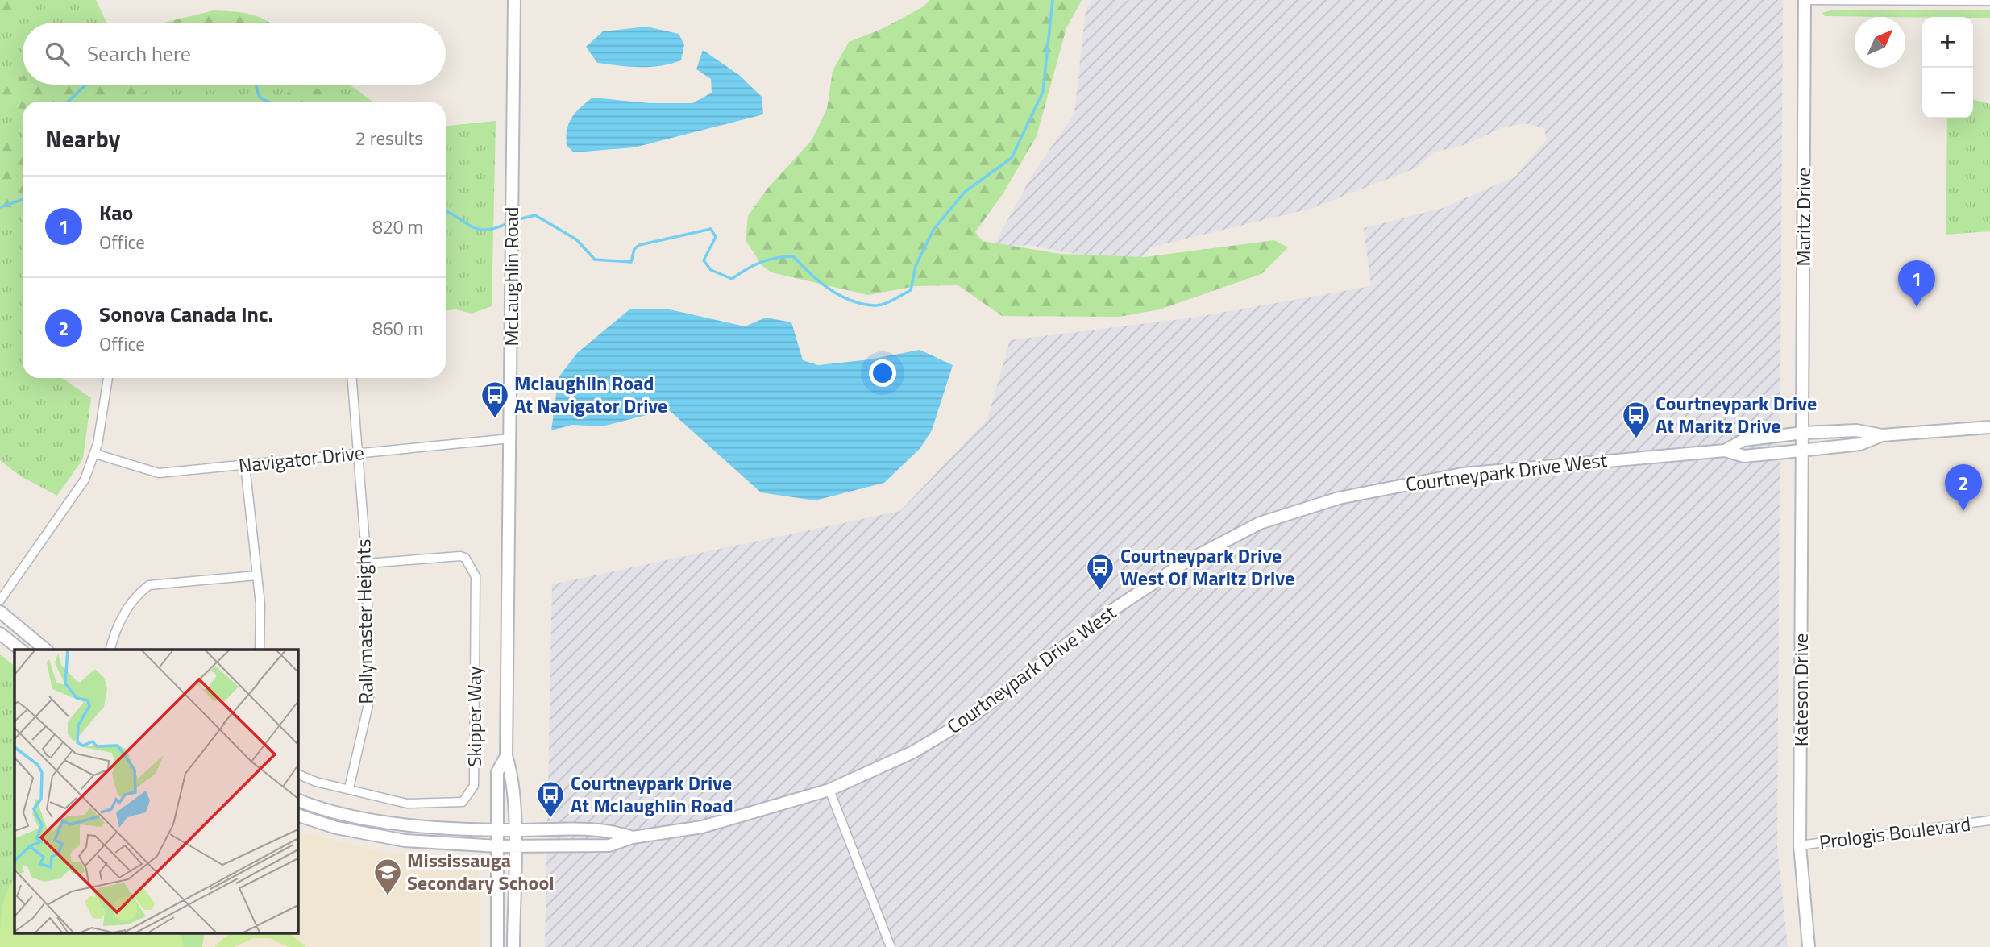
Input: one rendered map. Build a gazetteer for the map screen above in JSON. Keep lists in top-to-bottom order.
{
  "streets": {
    "main road": [
      "Maritz Drive",
      "McLaughlin Road",
      "Courtneypark Drive West",
      "Kateson Drive"
    ],
    "street": [
      "Navigator Drive",
      "Rallymaster Heights",
      "Skipper Way",
      "Prologis Boulevard"
    ]
  },
  "crossings": [
    ["Maritz Drive", "Courtneypark Drive West"],
    ["Maritz Drive", "Kateson Drive"],
    ["McLaughlin Road", "Navigator Drive"],
    ["McLaughlin Road", "Courtneypark Drive West"],
    ["Navigator Drive", "Rallymaster Heights"],
    ["Courtneypark Drive West", "Kateson Drive"],
    ["Rallymaster Heights", "Skipper Way"],
    ["Kateson Drive", "Prologis Boulevard"]
  ],
  "places": {
    "bus stop": [
      "Mclaughlin Road At Navigator Drive",
      "Courtneypark Drive At Maritz Drive",
      "Courtneypark Drive West Of Maritz Drive",
      "Courtneypark Drive At Mclaughlin Road"
    ],
    "school or university": ["Mississauga Secondary School"]
  },
  "north": "top right",
  "page": {
    "map_buttons": ["+", "−"],
    "search": "Search here",
    "heading": ["Nearby", "2 results"],
    "list": [
      {
        "mark": "1",
        "name": "Kao",
        "note": "Office",
        "value": "820 m"
      },
      {
        "mark": "2",
        "name": "Sonova Canada Inc.",
        "note": "Office",
        "value": "860 m"
      }
    ],
    "pins": ["1", "2"]
  }
}
